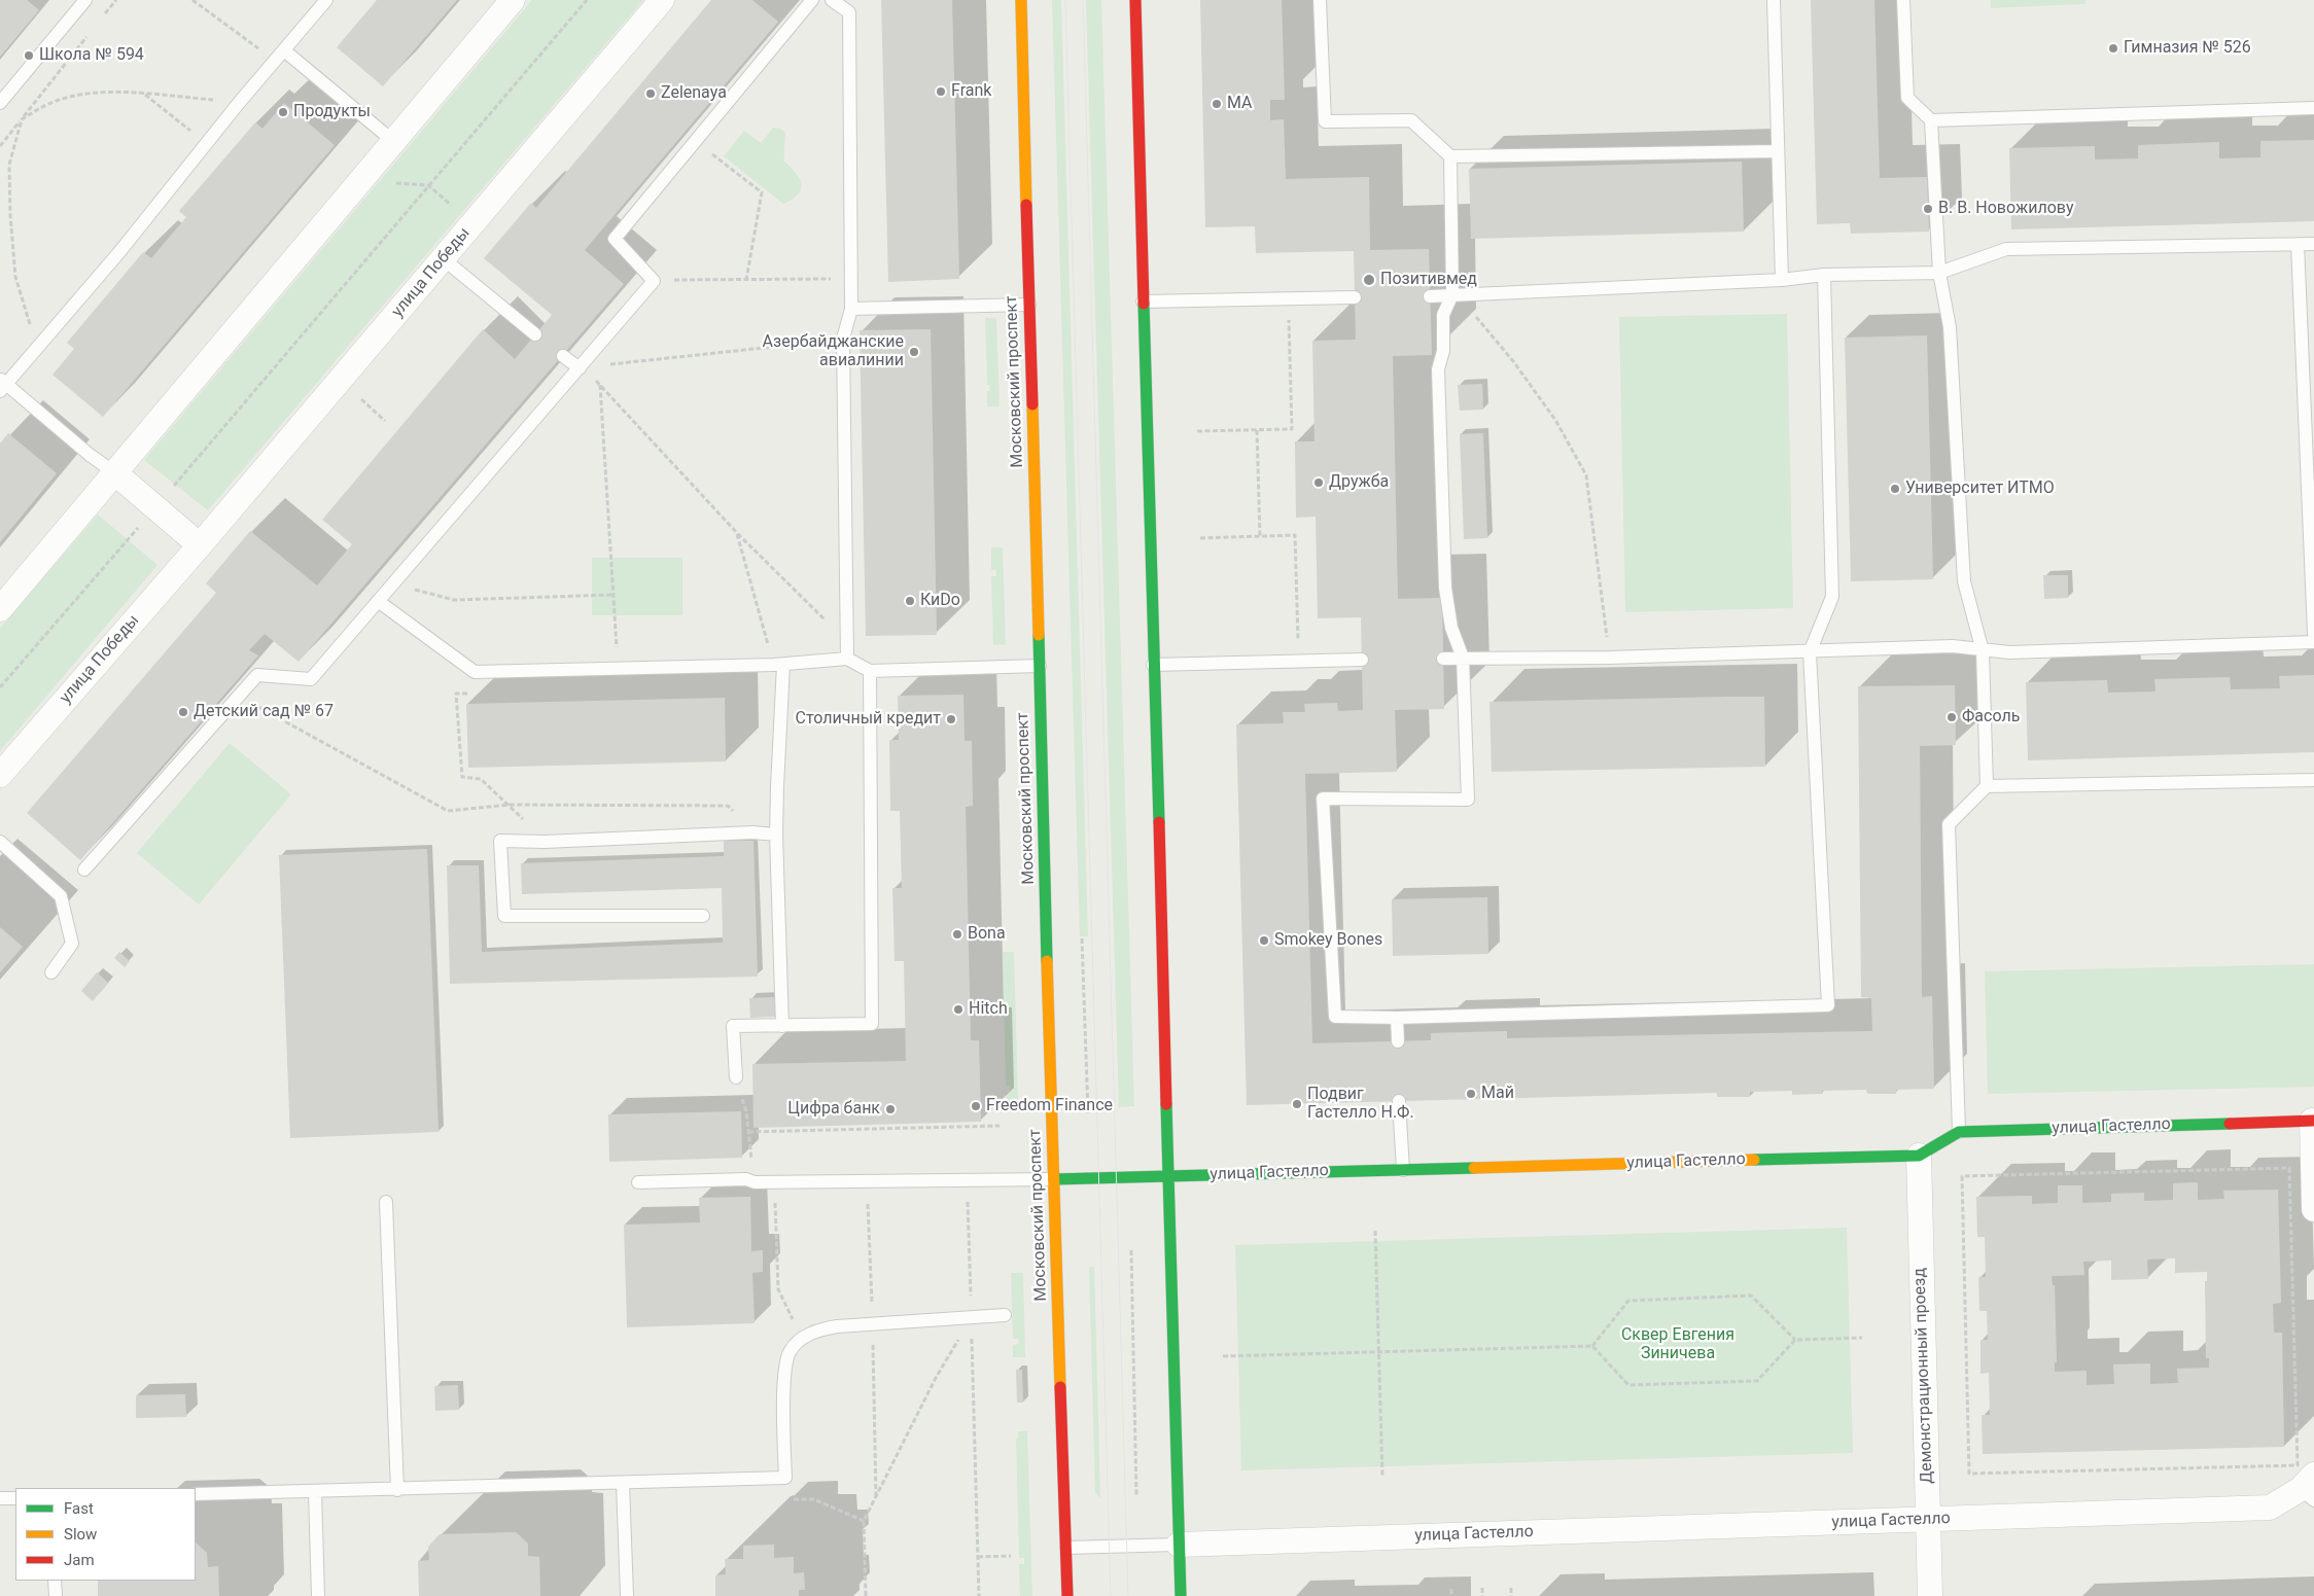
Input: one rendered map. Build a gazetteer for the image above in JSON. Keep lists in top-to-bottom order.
{
  "streets": {
    "main road": ["Московский проспект", "улица Гастелло"],
    "street": ["улица Победы", "Демонстрационный проезд"]
  },
  "crossings": [
    ["Московский проспект", "улица Гастелло"],
    ["улица Гастелло", "Демонстрационный проезд"]
  ],
  "parks": ["Сквер Евгения Зиничева"],
  "places": [
    "Гимназия № 526",
    "Школа № 594",
    "Frank",
    "Zelenaya",
    "MA",
    "Продукты",
    "В. В. Новожилову",
    "Позитивмед",
    "Азербайджанские авиалинии",
    "Дружба",
    "Университет ИТМО",
    "КиDo",
    "Детский сад № 67",
    "Фасоль",
    "Столичный кредит",
    "Bona",
    "Smokey Bones",
    "Hitch",
    "Май",
    "Подвиг Гастелло Н.Ф.",
    "Freedom Finance",
    "Цифра банк"
  ],
  "legend": ["Fast", "Slow", "Jam"]
}
